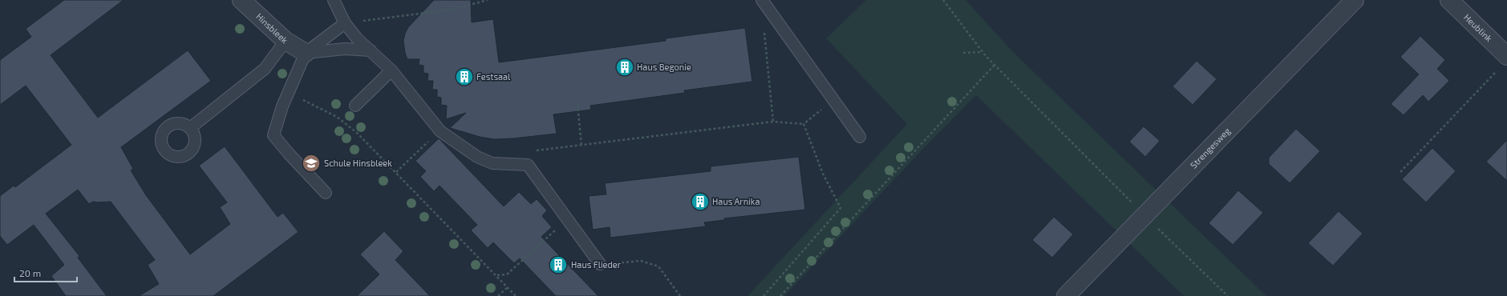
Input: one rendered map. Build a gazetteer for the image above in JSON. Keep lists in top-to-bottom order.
{
  "streets": {
    "street": ["Hinsbleek", "Heublink", "Strengesweg"]
  },
  "places": {
    "building": [
      "Haus Begonie",
      "Festsaal",
      "Haus Arnika",
      "Haus Flieder"
    ],
    "school or university": ["Schule Hinsbleek"]
  },
  "scale_bar": "20 m"
}
